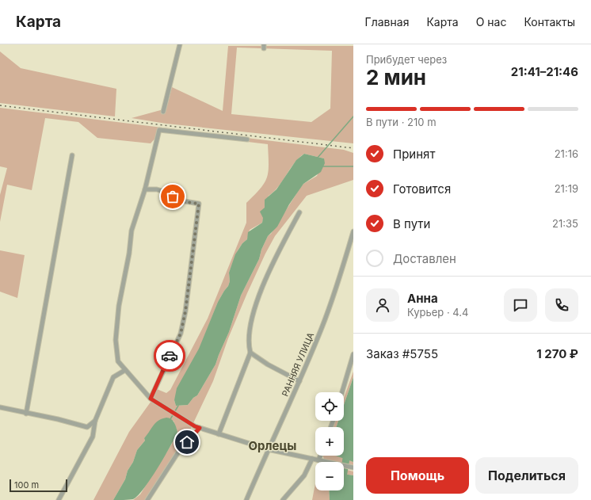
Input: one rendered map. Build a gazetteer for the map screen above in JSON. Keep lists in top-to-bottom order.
{
  "streets": {
    "street": ["РАННЯЯ УЛИЦА"]
  },
  "districts": ["Орлецы"],
  "scale_bar": "100 m",
  "page": {
    "header": "Карта",
    "nav": [
      "Главная",
      "Карта",
      "О нас",
      "Контакты"
    ],
    "heading": ["2 мин", "Прибудет через", "21:41–21:46"],
    "panel": [
      "Анна",
      "Курьер · 4.4",
      "Заказ #5755",
      "1 270 ₽"
    ],
    "bar": "В пути · 210 m",
    "list": [
      ["Принят", "21:16"],
      ["Готовится", "21:19"],
      ["В пути", "21:35"],
      "Доставлен"
    ],
    "map_buttons": ["+", "−"],
    "buttons": ["Помощь", "Поделиться"],
    "scale": "100 m"
  }
}
